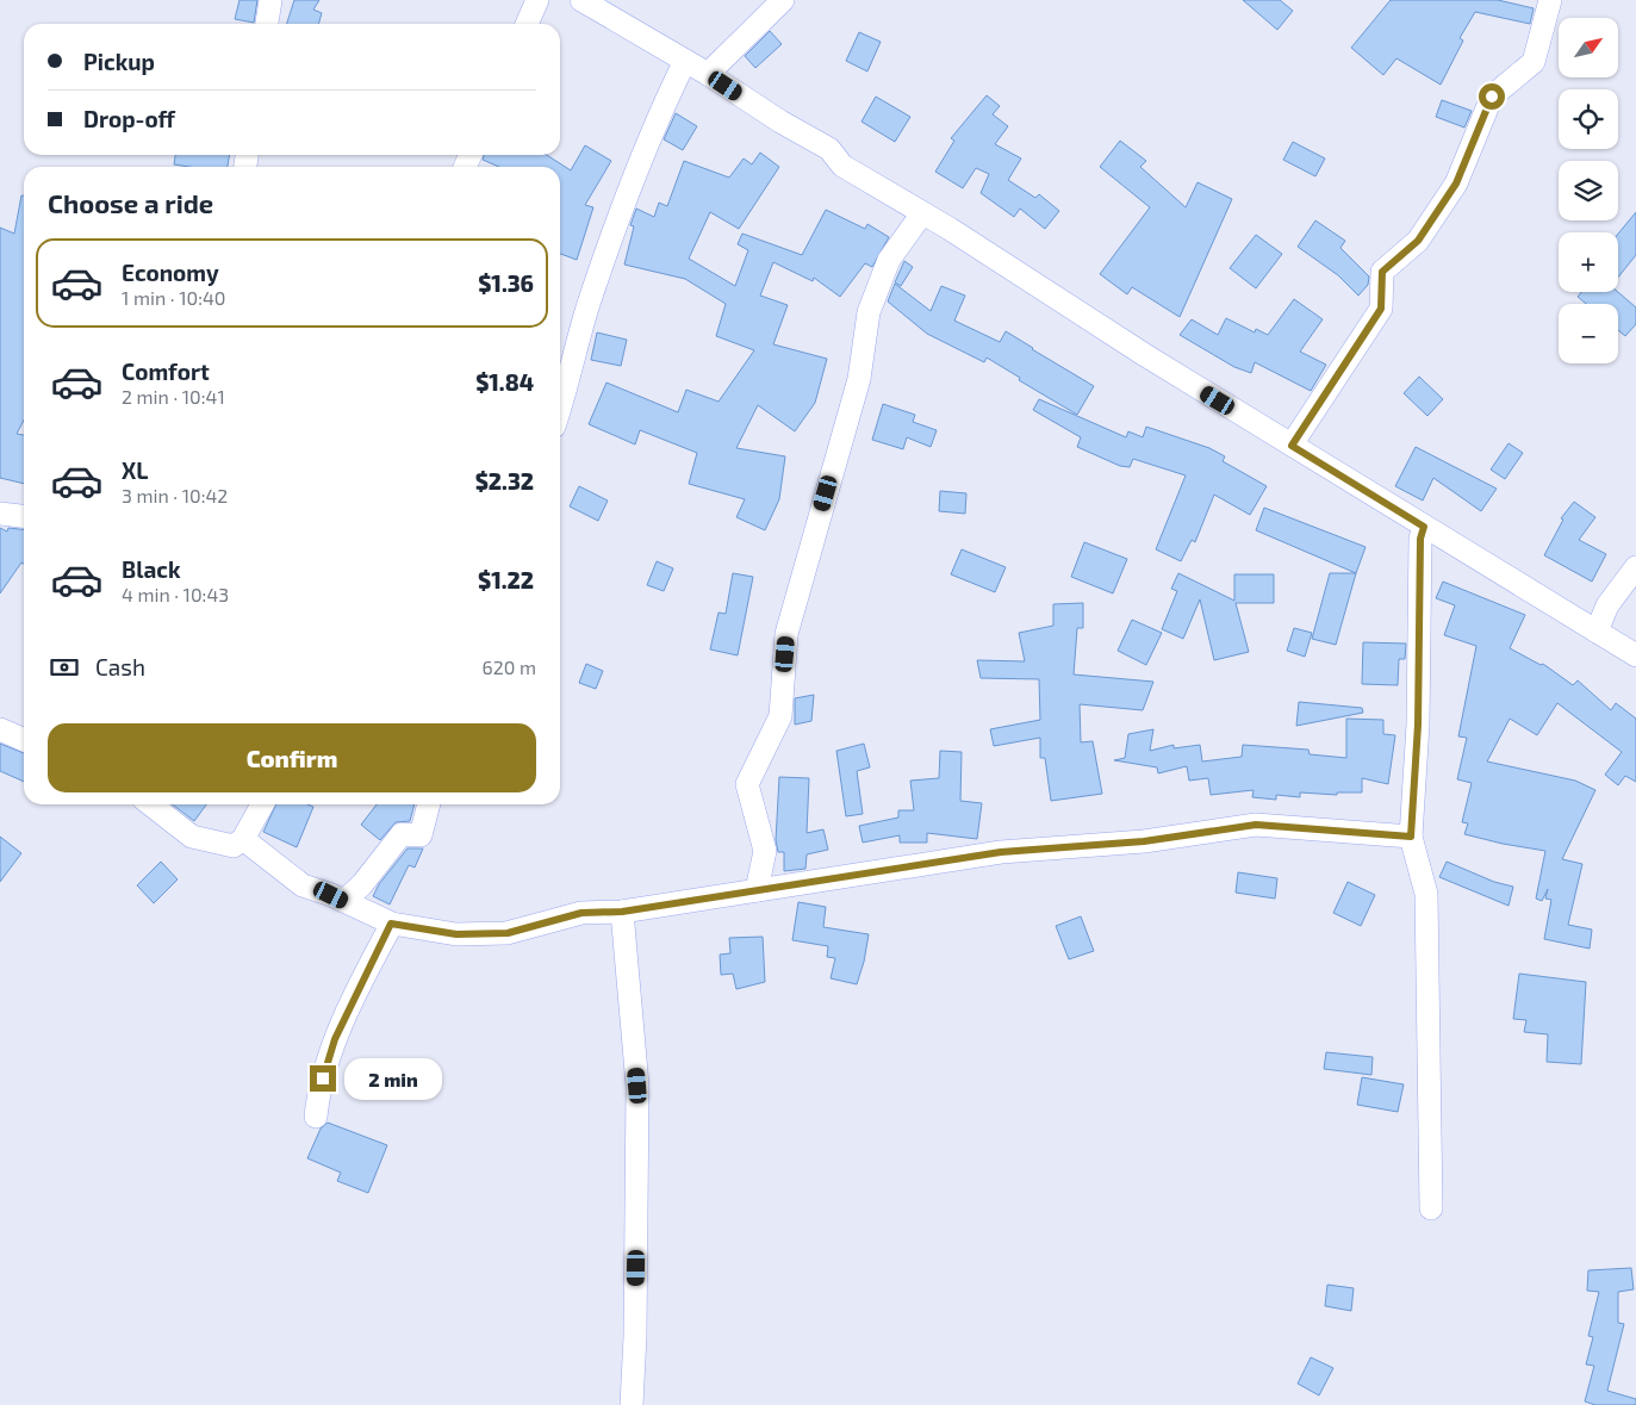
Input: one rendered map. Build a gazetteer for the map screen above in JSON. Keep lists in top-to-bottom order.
{
  "north": "top right",
  "page": {
    "map_buttons": ["+", "−"],
    "banner": ["Pickup", "Drop-off"],
    "heading": "Choose a ride",
    "list": [
      {
        "name": "Economy",
        "note": "1 min · 10:40",
        "value": "$1.36"
      },
      {
        "name": "Comfort",
        "note": "2 min · 10:41",
        "value": "$1.84"
      },
      {
        "name": "XL",
        "note": "3 min · 10:42",
        "value": "$2.32"
      },
      {
        "name": "Black",
        "note": "4 min · 10:43",
        "value": "$1.22"
      }
    ],
    "pay": ["Cash", "620 m"],
    "buttons": "Confirm",
    "bubble": "2 min"
  }
}
